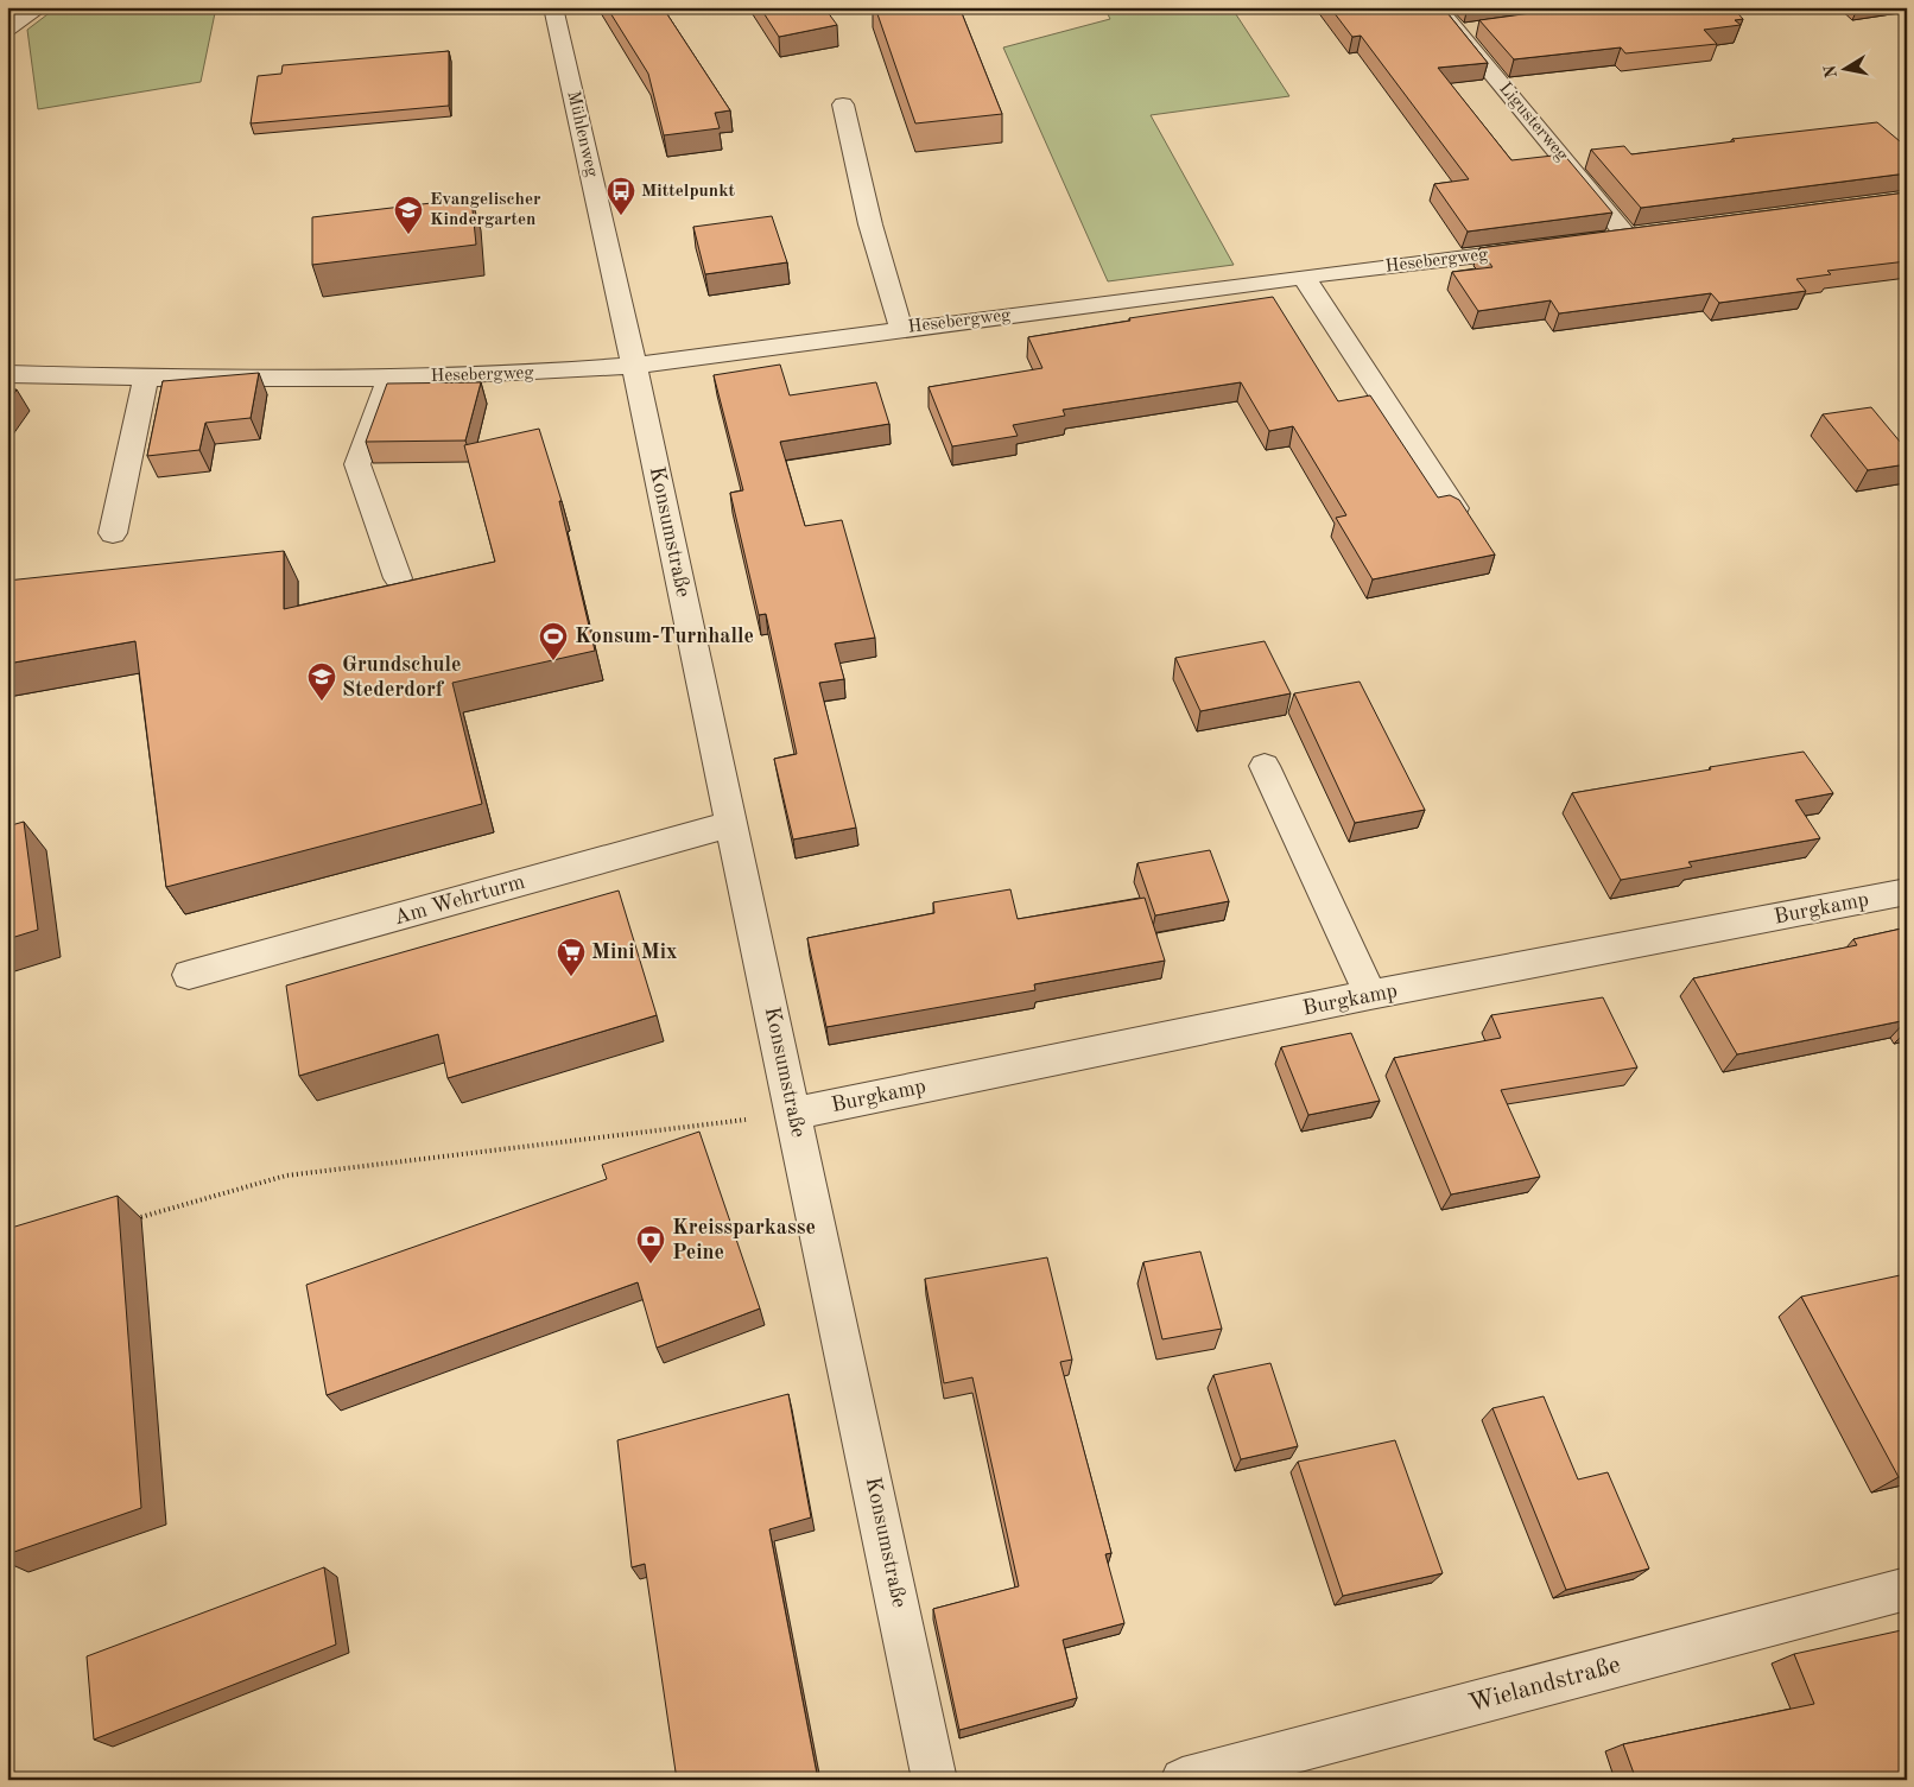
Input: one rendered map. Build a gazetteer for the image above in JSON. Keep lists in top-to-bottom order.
{
  "streets": {
    "street": [
      "Ligusterweg",
      "Mühlenweg",
      "Hesebergweg",
      "Konsumstraße",
      "Am Wehrturm",
      "Burgkamp",
      "Wielandstraße"
    ]
  },
  "crossings": [
    ["Mühlenweg", "Hesebergweg"],
    ["Mühlenweg", "Konsumstraße"],
    ["Hesebergweg", "Konsumstraße"],
    ["Konsumstraße", "Am Wehrturm"],
    ["Konsumstraße", "Burgkamp"]
  ],
  "places": {
    "bus stop": ["Mittelpunkt"],
    "school or university": ["Evangelischer Kindergarten", "Grundschule Stederdorf"],
    "sports": ["Konsum-Turnhalle"],
    "supermarket": ["Mini Mix"],
    "bank": ["Kreissparkasse Peine"]
  },
  "north": "left"
}
